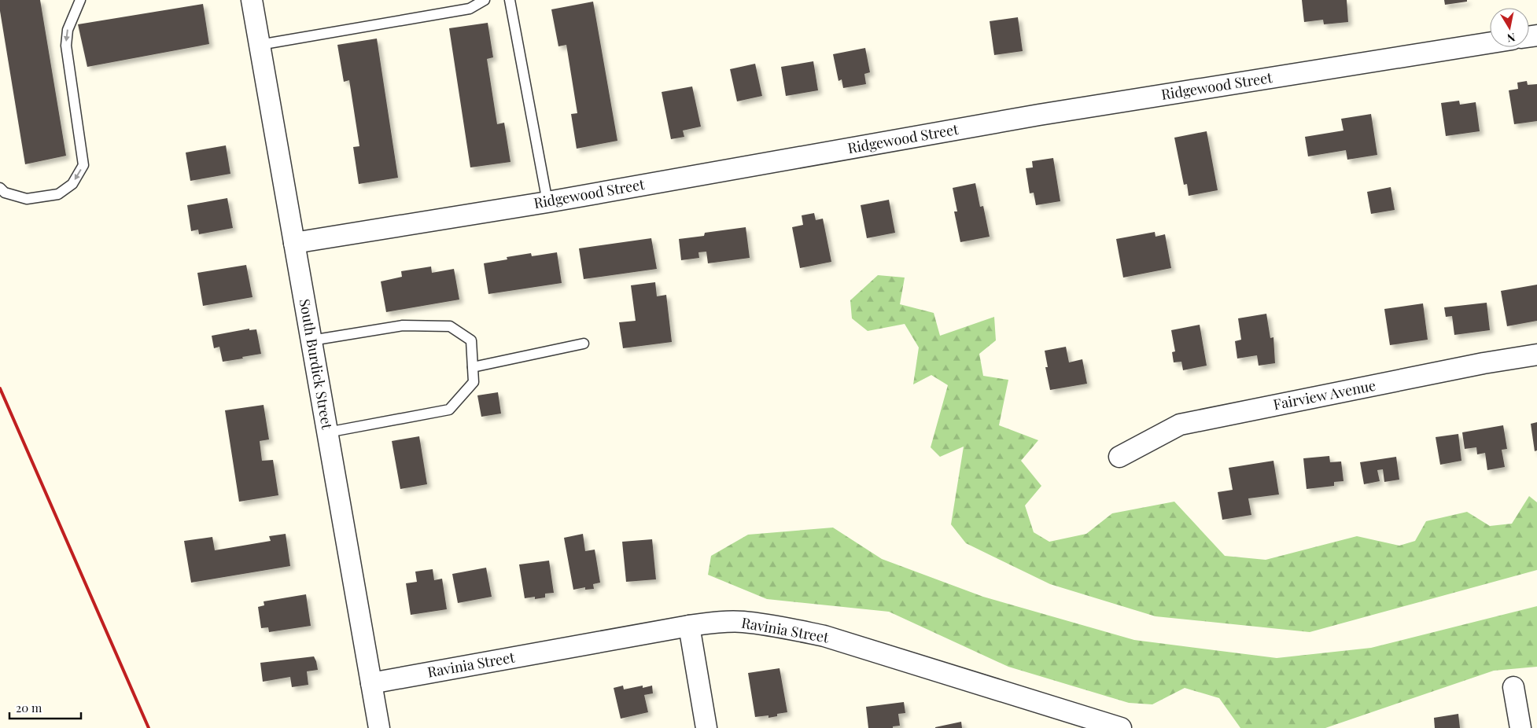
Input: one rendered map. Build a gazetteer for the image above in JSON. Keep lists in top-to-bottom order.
{
  "streets": {
    "street": [
      "Ridgewood Street",
      "South Burdick Street",
      "Fairview Avenue",
      "Ravinia Street"
    ]
  },
  "crossings": [
    ["Ridgewood Street", "South Burdick Street"],
    ["South Burdick Street", "Ravinia Street"]
  ],
  "scale_bar": "20 m",
  "north": "bottom"
}
